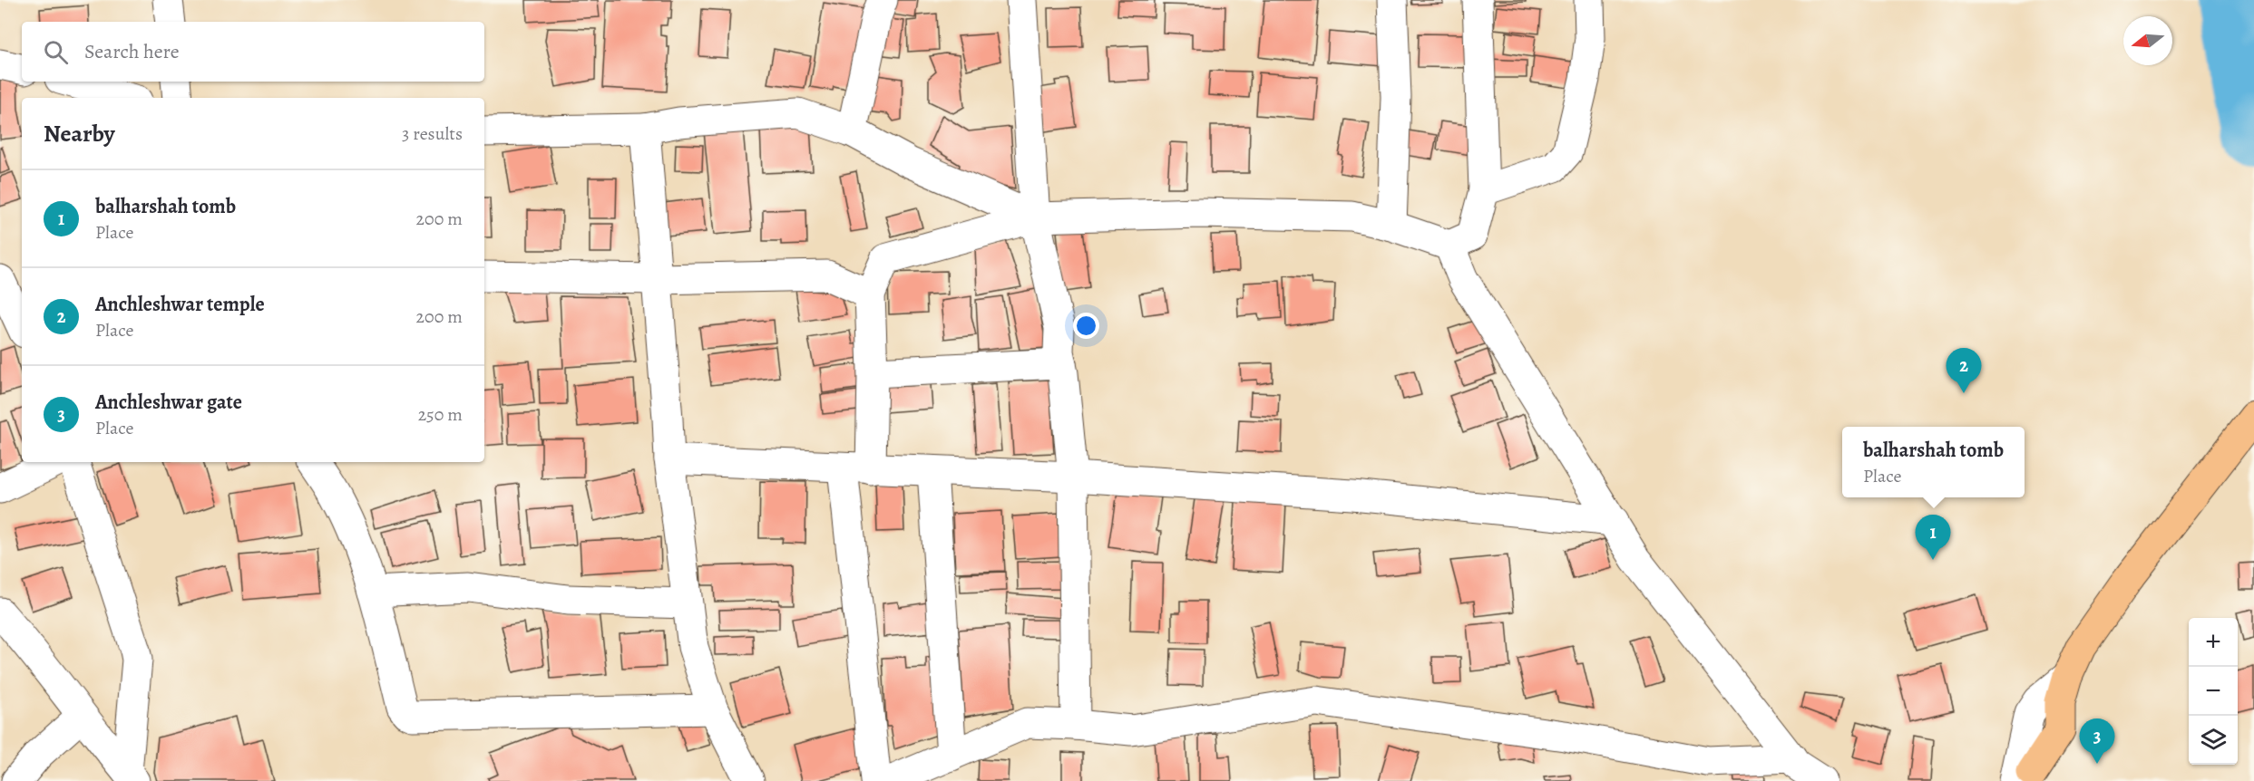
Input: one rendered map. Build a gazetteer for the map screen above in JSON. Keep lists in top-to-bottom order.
{
  "north": "left",
  "page": {
    "search": "Search here",
    "heading": ["Nearby", "3 results"],
    "list": [
      {
        "mark": "1",
        "name": "balharshah tomb",
        "note": "Place",
        "value": "200 m"
      },
      {
        "mark": "2",
        "name": "Anchleshwar temple",
        "note": "Place",
        "value": "200 m"
      },
      {
        "mark": "3",
        "name": "Anchleshwar gate",
        "note": "Place",
        "value": "250 m"
      }
    ],
    "pins": ["2", "1", "3"],
    "popup": ["balharshah tomb", "Place"],
    "map_buttons": ["+", "−"]
  }
}
